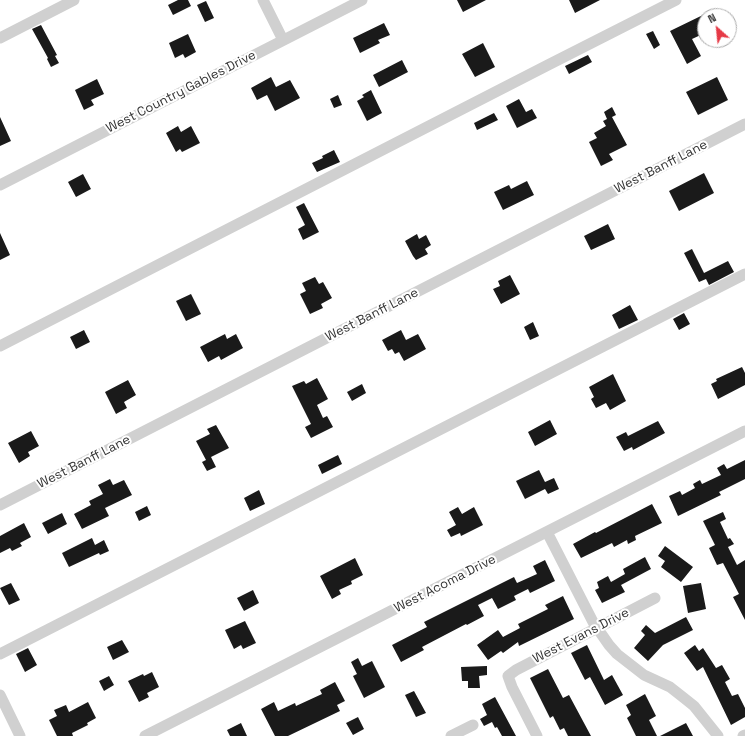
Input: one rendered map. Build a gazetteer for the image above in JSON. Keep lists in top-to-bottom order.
{
  "streets": {
    "street": [
      "West Country Gables Drive",
      "West Banff Lane",
      "West Acoma Drive",
      "West Evans Drive"
    ]
  },
  "north": "top left"
}
